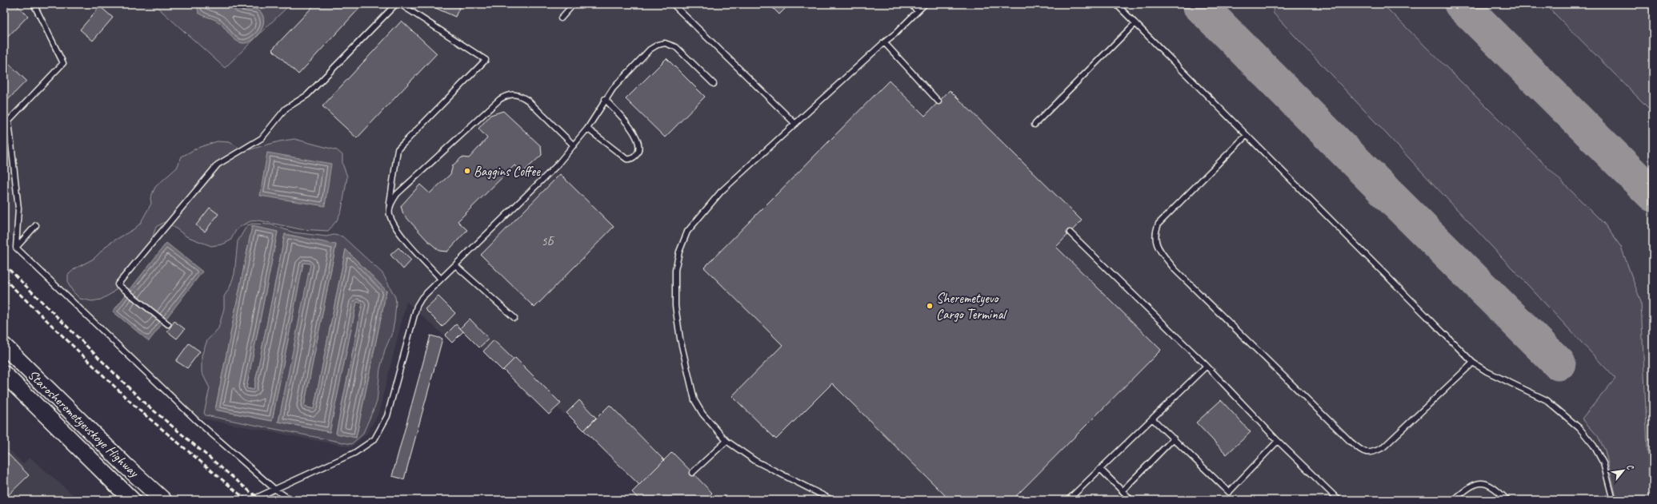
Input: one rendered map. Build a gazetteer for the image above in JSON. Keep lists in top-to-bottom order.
{
  "streets": {
    "main road": ["Starosheremetyevskoye Highway"]
  },
  "places": ["Baggins Coffee", "Sheremetyevo Cargo Terminal"],
  "house_numbers": ["5Б"],
  "north": "top right"
}
